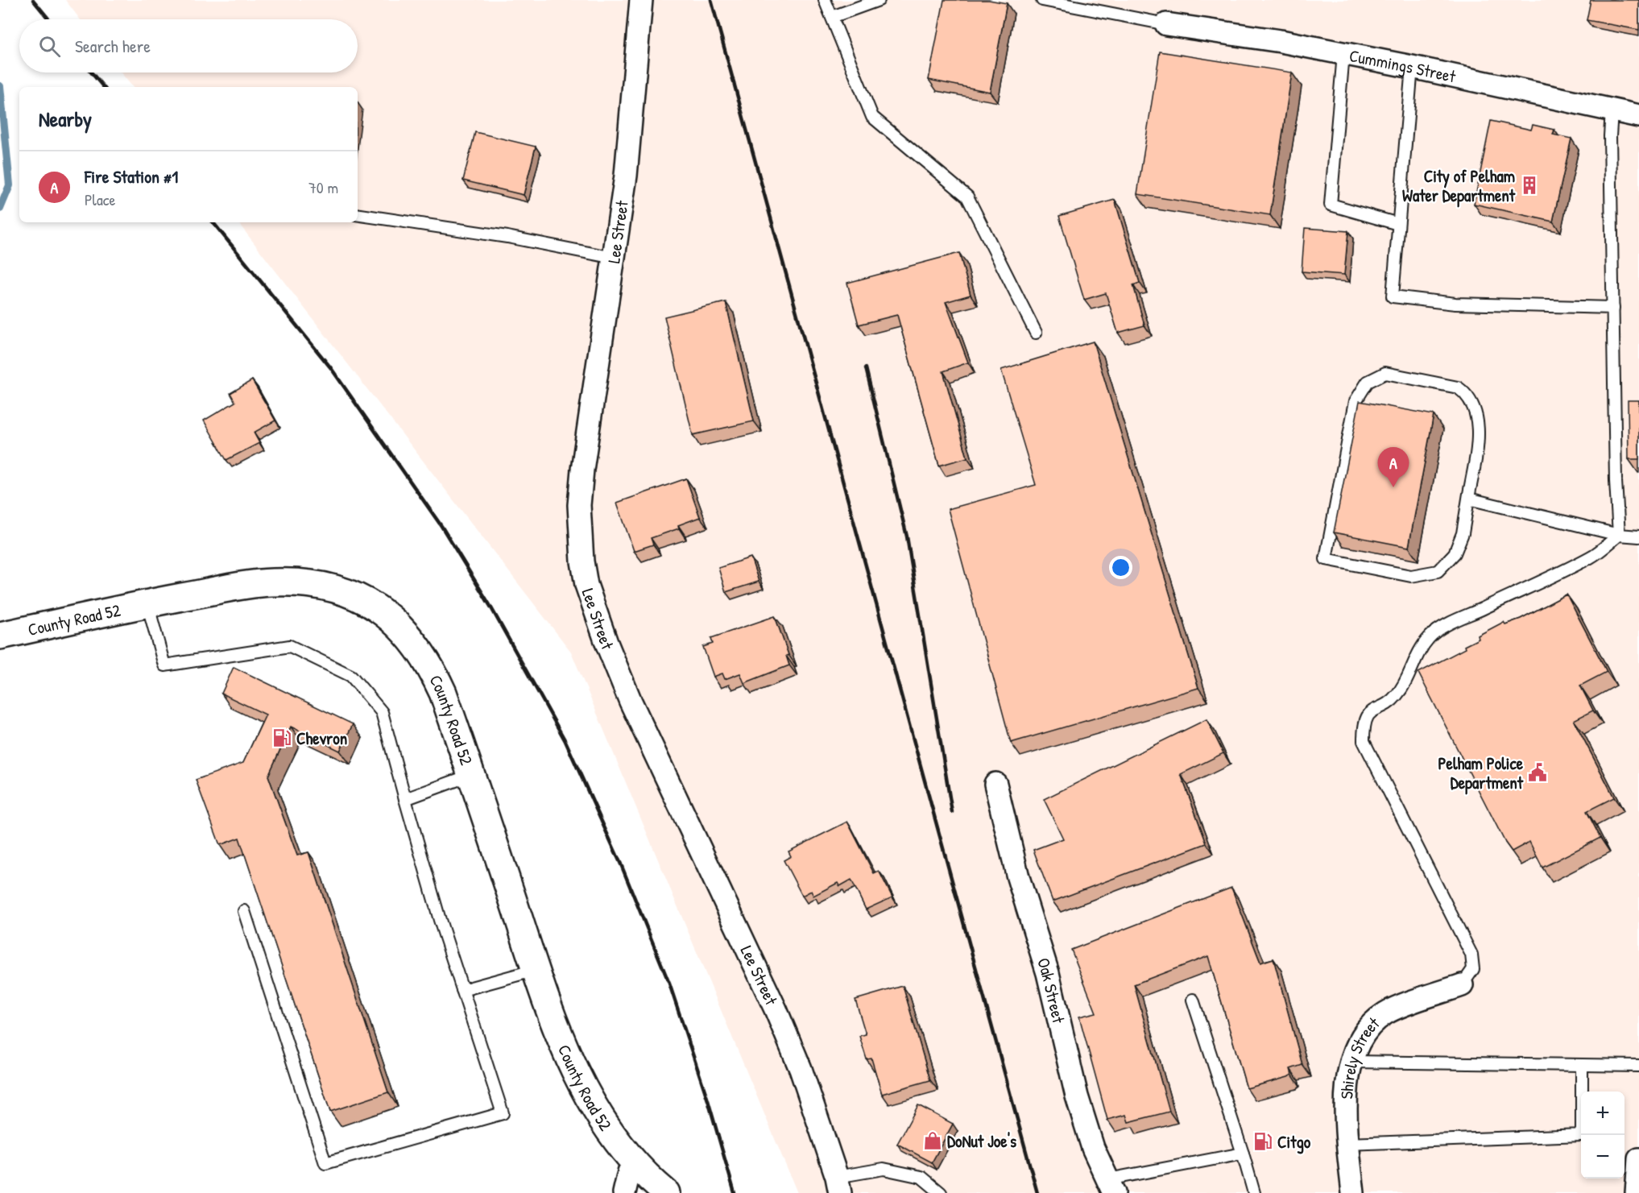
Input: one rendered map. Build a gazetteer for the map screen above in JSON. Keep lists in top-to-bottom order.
{
  "streets": {
    "street": [
      "Cummings Street",
      "Lee Street",
      "County Road 52",
      "Oak Street",
      "Shirely Street"
    ]
  },
  "places": {
    "building": ["City of Pelham Water Department"],
    "fuel station": ["Chevron", "Citgo"],
    "public building": ["Pelham Police Department"],
    "shop": ["DoNut Joe's"]
  },
  "page": {
    "search": "Search here",
    "heading": "Nearby",
    "list": [
      {
        "mark": "A",
        "name": "Fire Station #1",
        "note": "Place",
        "value": "70 m"
      }
    ],
    "pins": "A",
    "map_buttons": ["+", "−"]
  }
}
